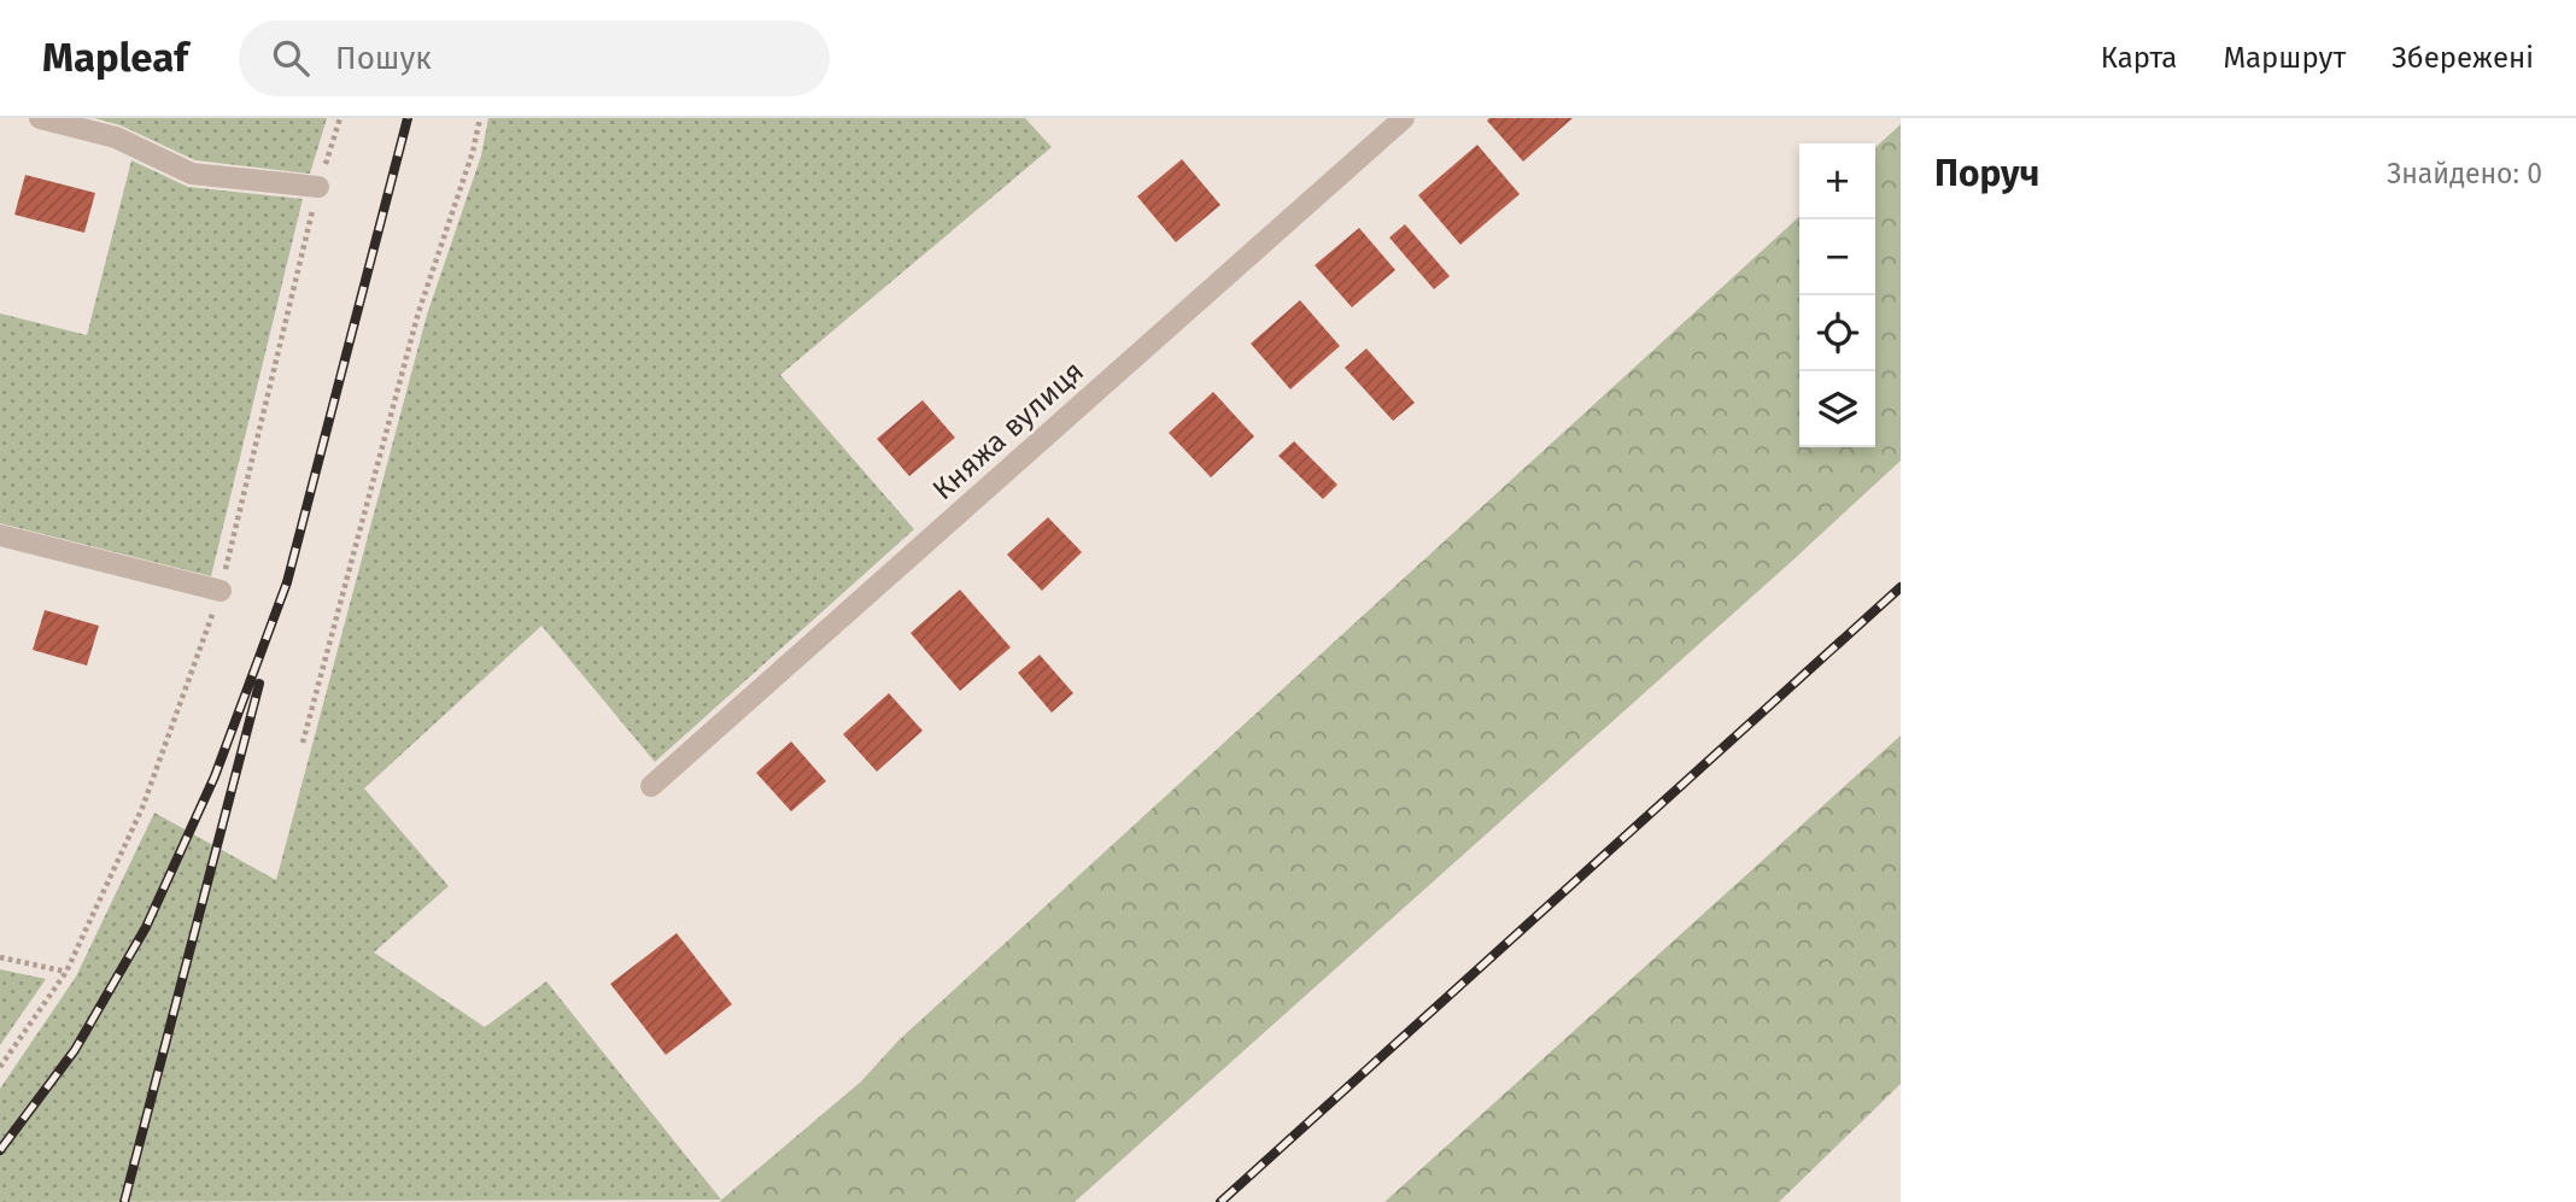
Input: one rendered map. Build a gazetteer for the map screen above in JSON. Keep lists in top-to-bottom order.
{
  "streets": {
    "street": ["Княжа вулиця"]
  },
  "page": {
    "header": "Mapleaf",
    "search": "Пошук",
    "nav": ["Карта", "Маршрут", "Збережені"],
    "heading": ["Поруч", "Знайдено: 0"],
    "map_buttons": ["+", "−"]
  }
}
